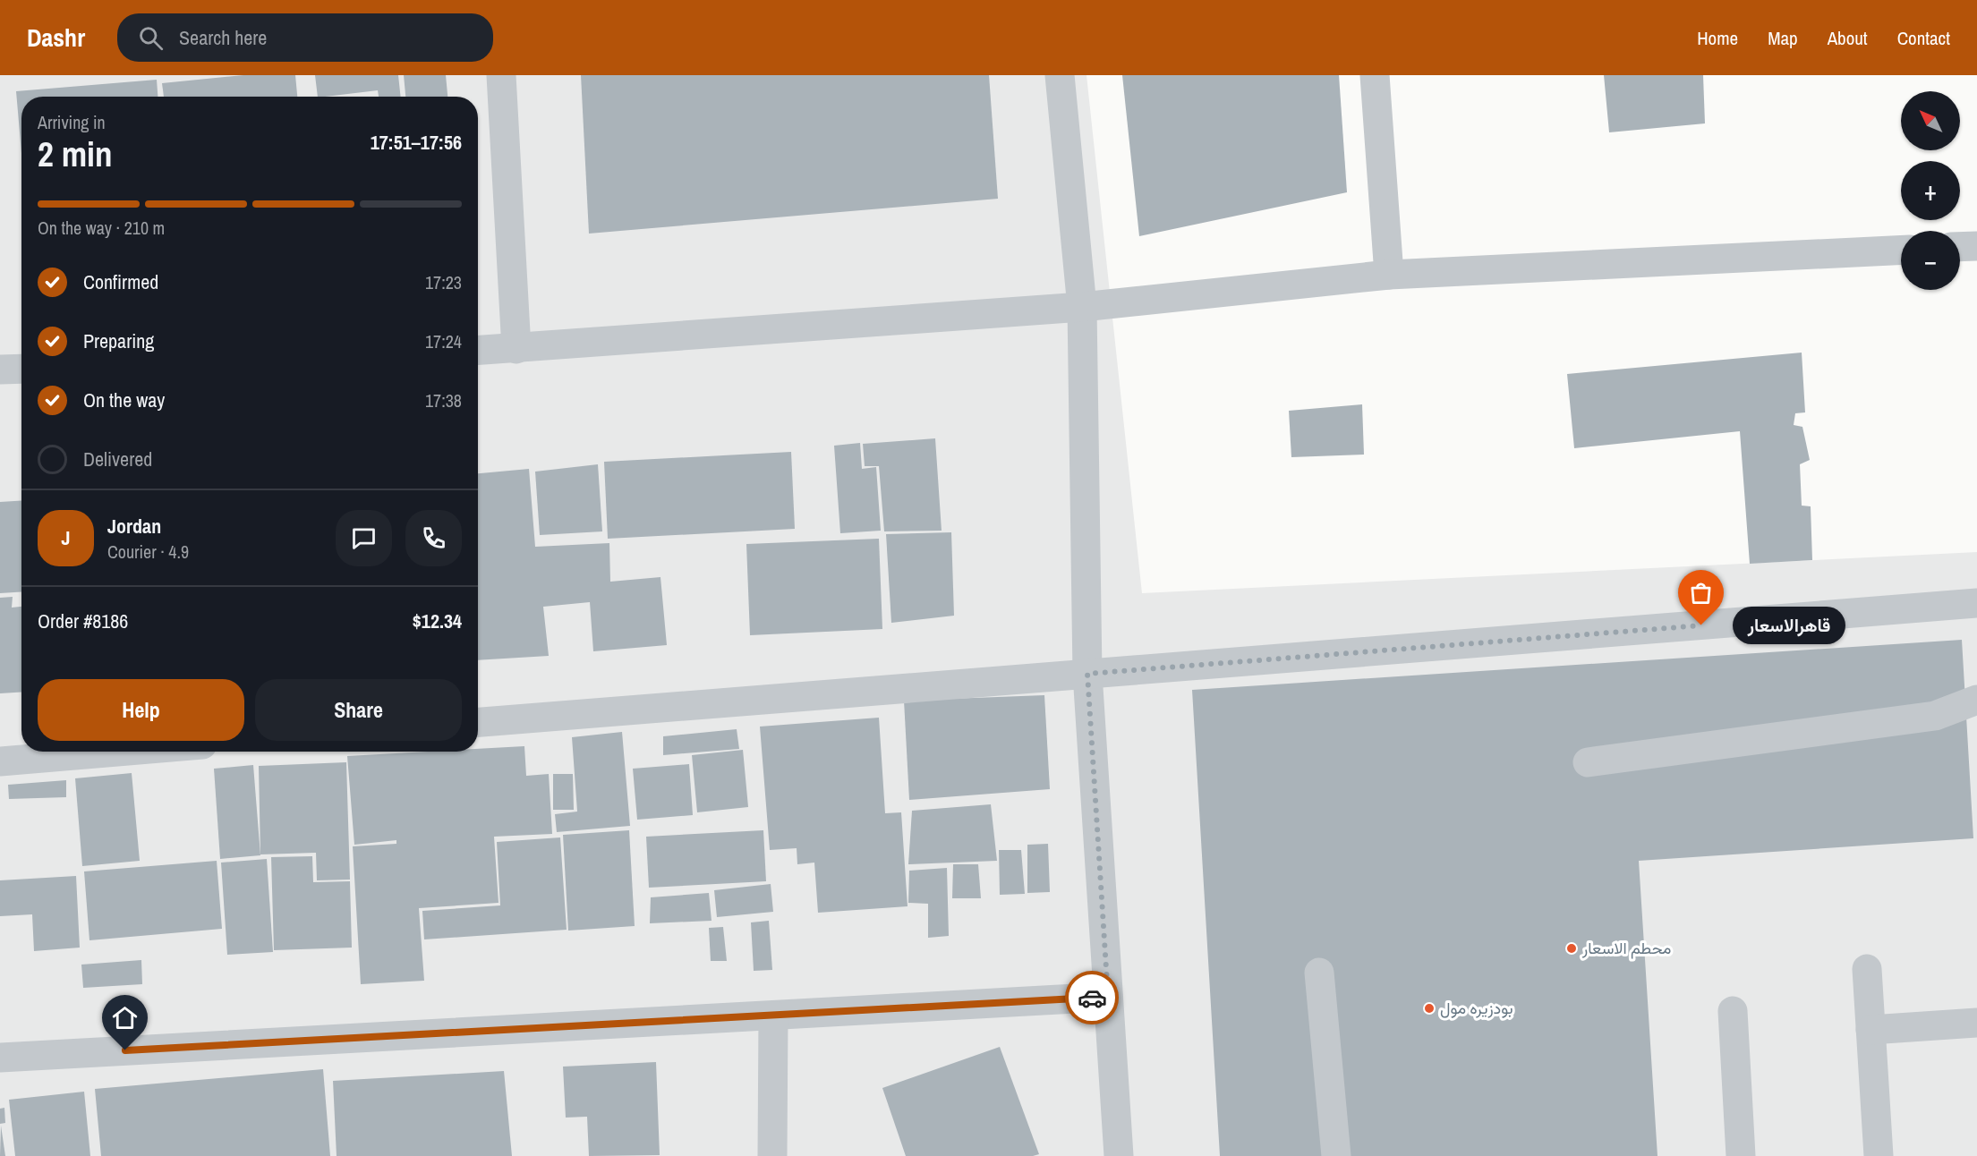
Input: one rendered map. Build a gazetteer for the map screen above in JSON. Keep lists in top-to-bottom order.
{
  "places": ["قاهرالاسعار", "محطم الاسعار", "بودزيره مول"],
  "north": "top left",
  "page": {
    "header": "Dashr",
    "search": "Search here",
    "nav": [
      "Home",
      "Map",
      "About",
      "Contact"
    ],
    "map_buttons": ["+", "−"],
    "heading": ["2 min", "Arriving in", "17:51–17:56"],
    "panel": [
      "Jordan",
      "Courier · 4.9",
      "Order #8186",
      "$12.34"
    ],
    "bar": "On the way · 210 m",
    "list": [
      ["Confirmed", "17:23"],
      ["Preparing", "17:24"],
      ["On the way", "17:38"],
      "Delivered"
    ],
    "round": "J",
    "bubble": "قاهرالاسعار",
    "buttons": ["Help", "Share"]
  }
}
